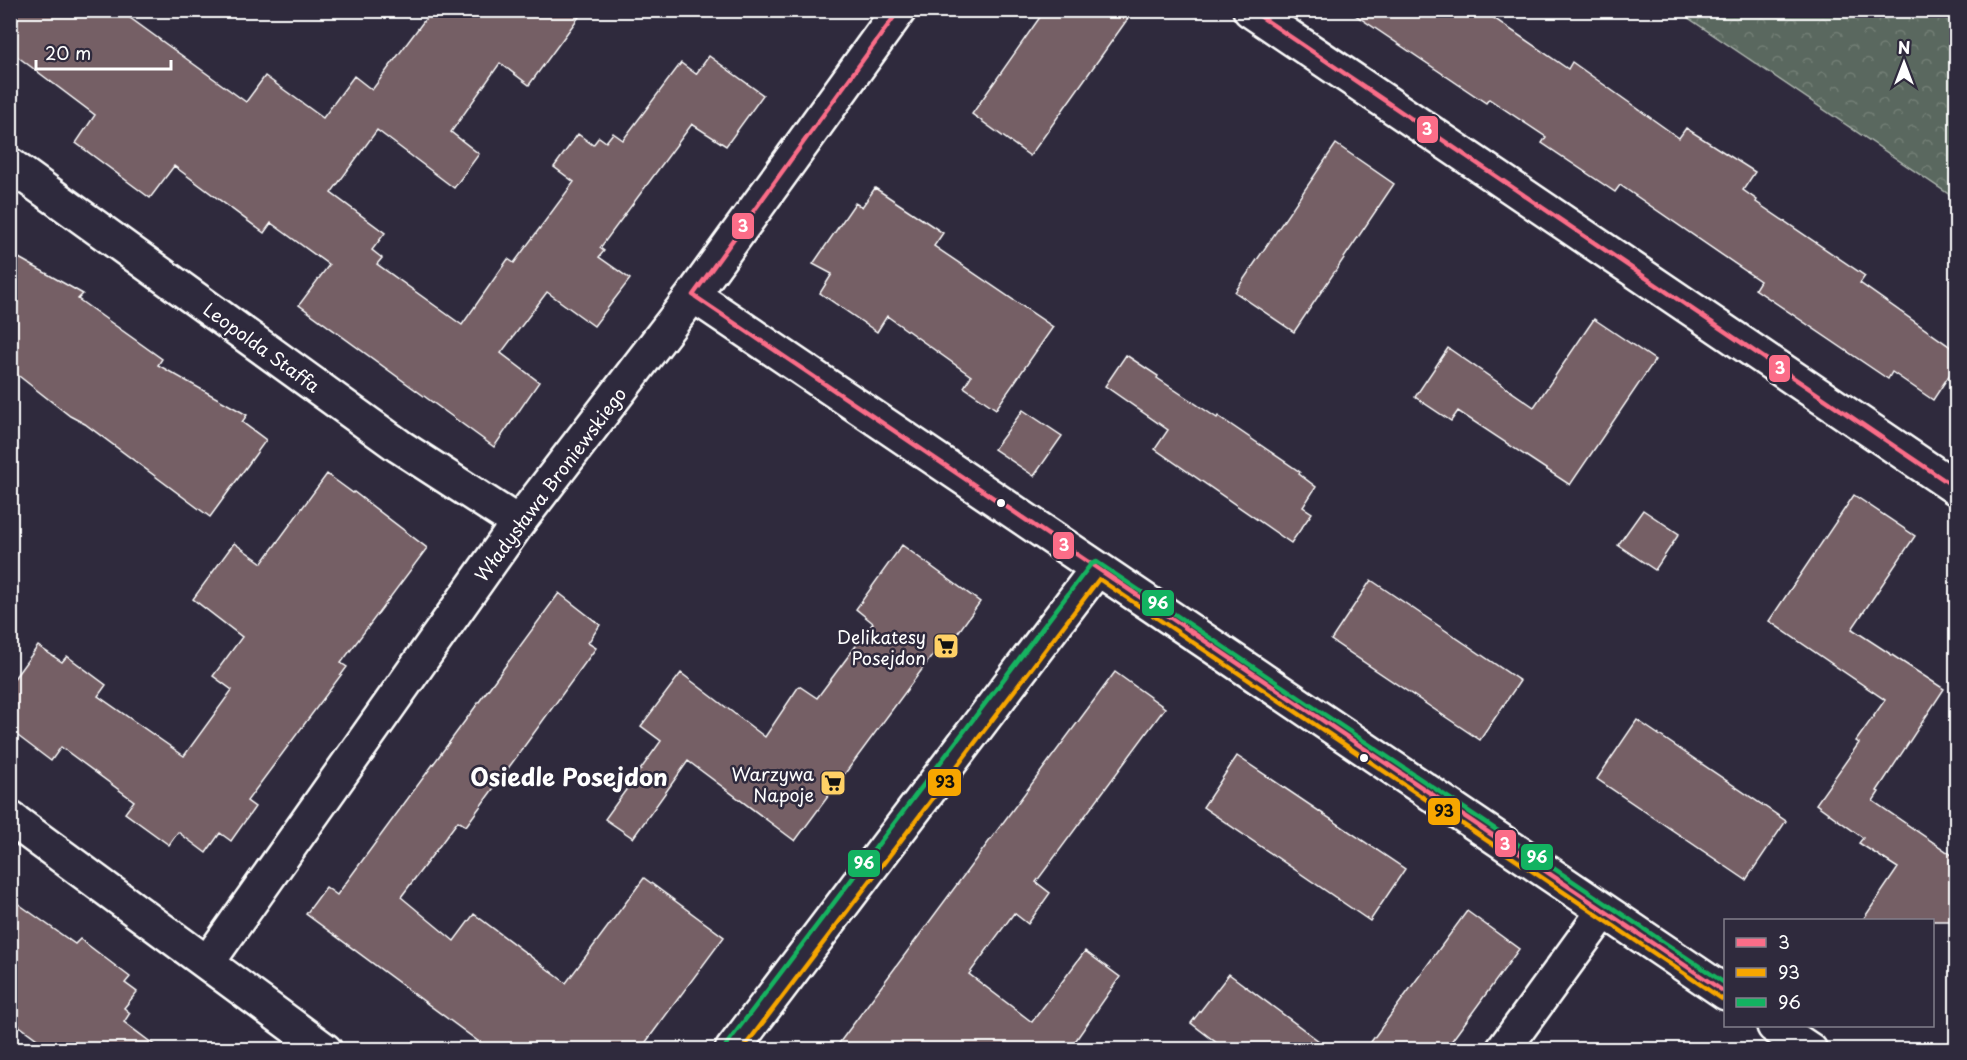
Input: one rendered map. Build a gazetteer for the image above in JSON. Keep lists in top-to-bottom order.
{
  "streets": {
    "street": ["Leopolda Staffa", "Władysława Broniewskiego"]
  },
  "crossings": [
    ["Leopolda Staffa", "Władysława Broniewskiego"]
  ],
  "districts": ["Osiedle Posejdon"],
  "places": {
    "supermarket": ["Delikatesy Posejdon", "Warzywa Napoje"]
  },
  "lines": ["transit line 3", "transit line 96", "transit line 93"],
  "legend": ["3", "93", "96"],
  "scale_bar": "20 m",
  "north": "top"
}
